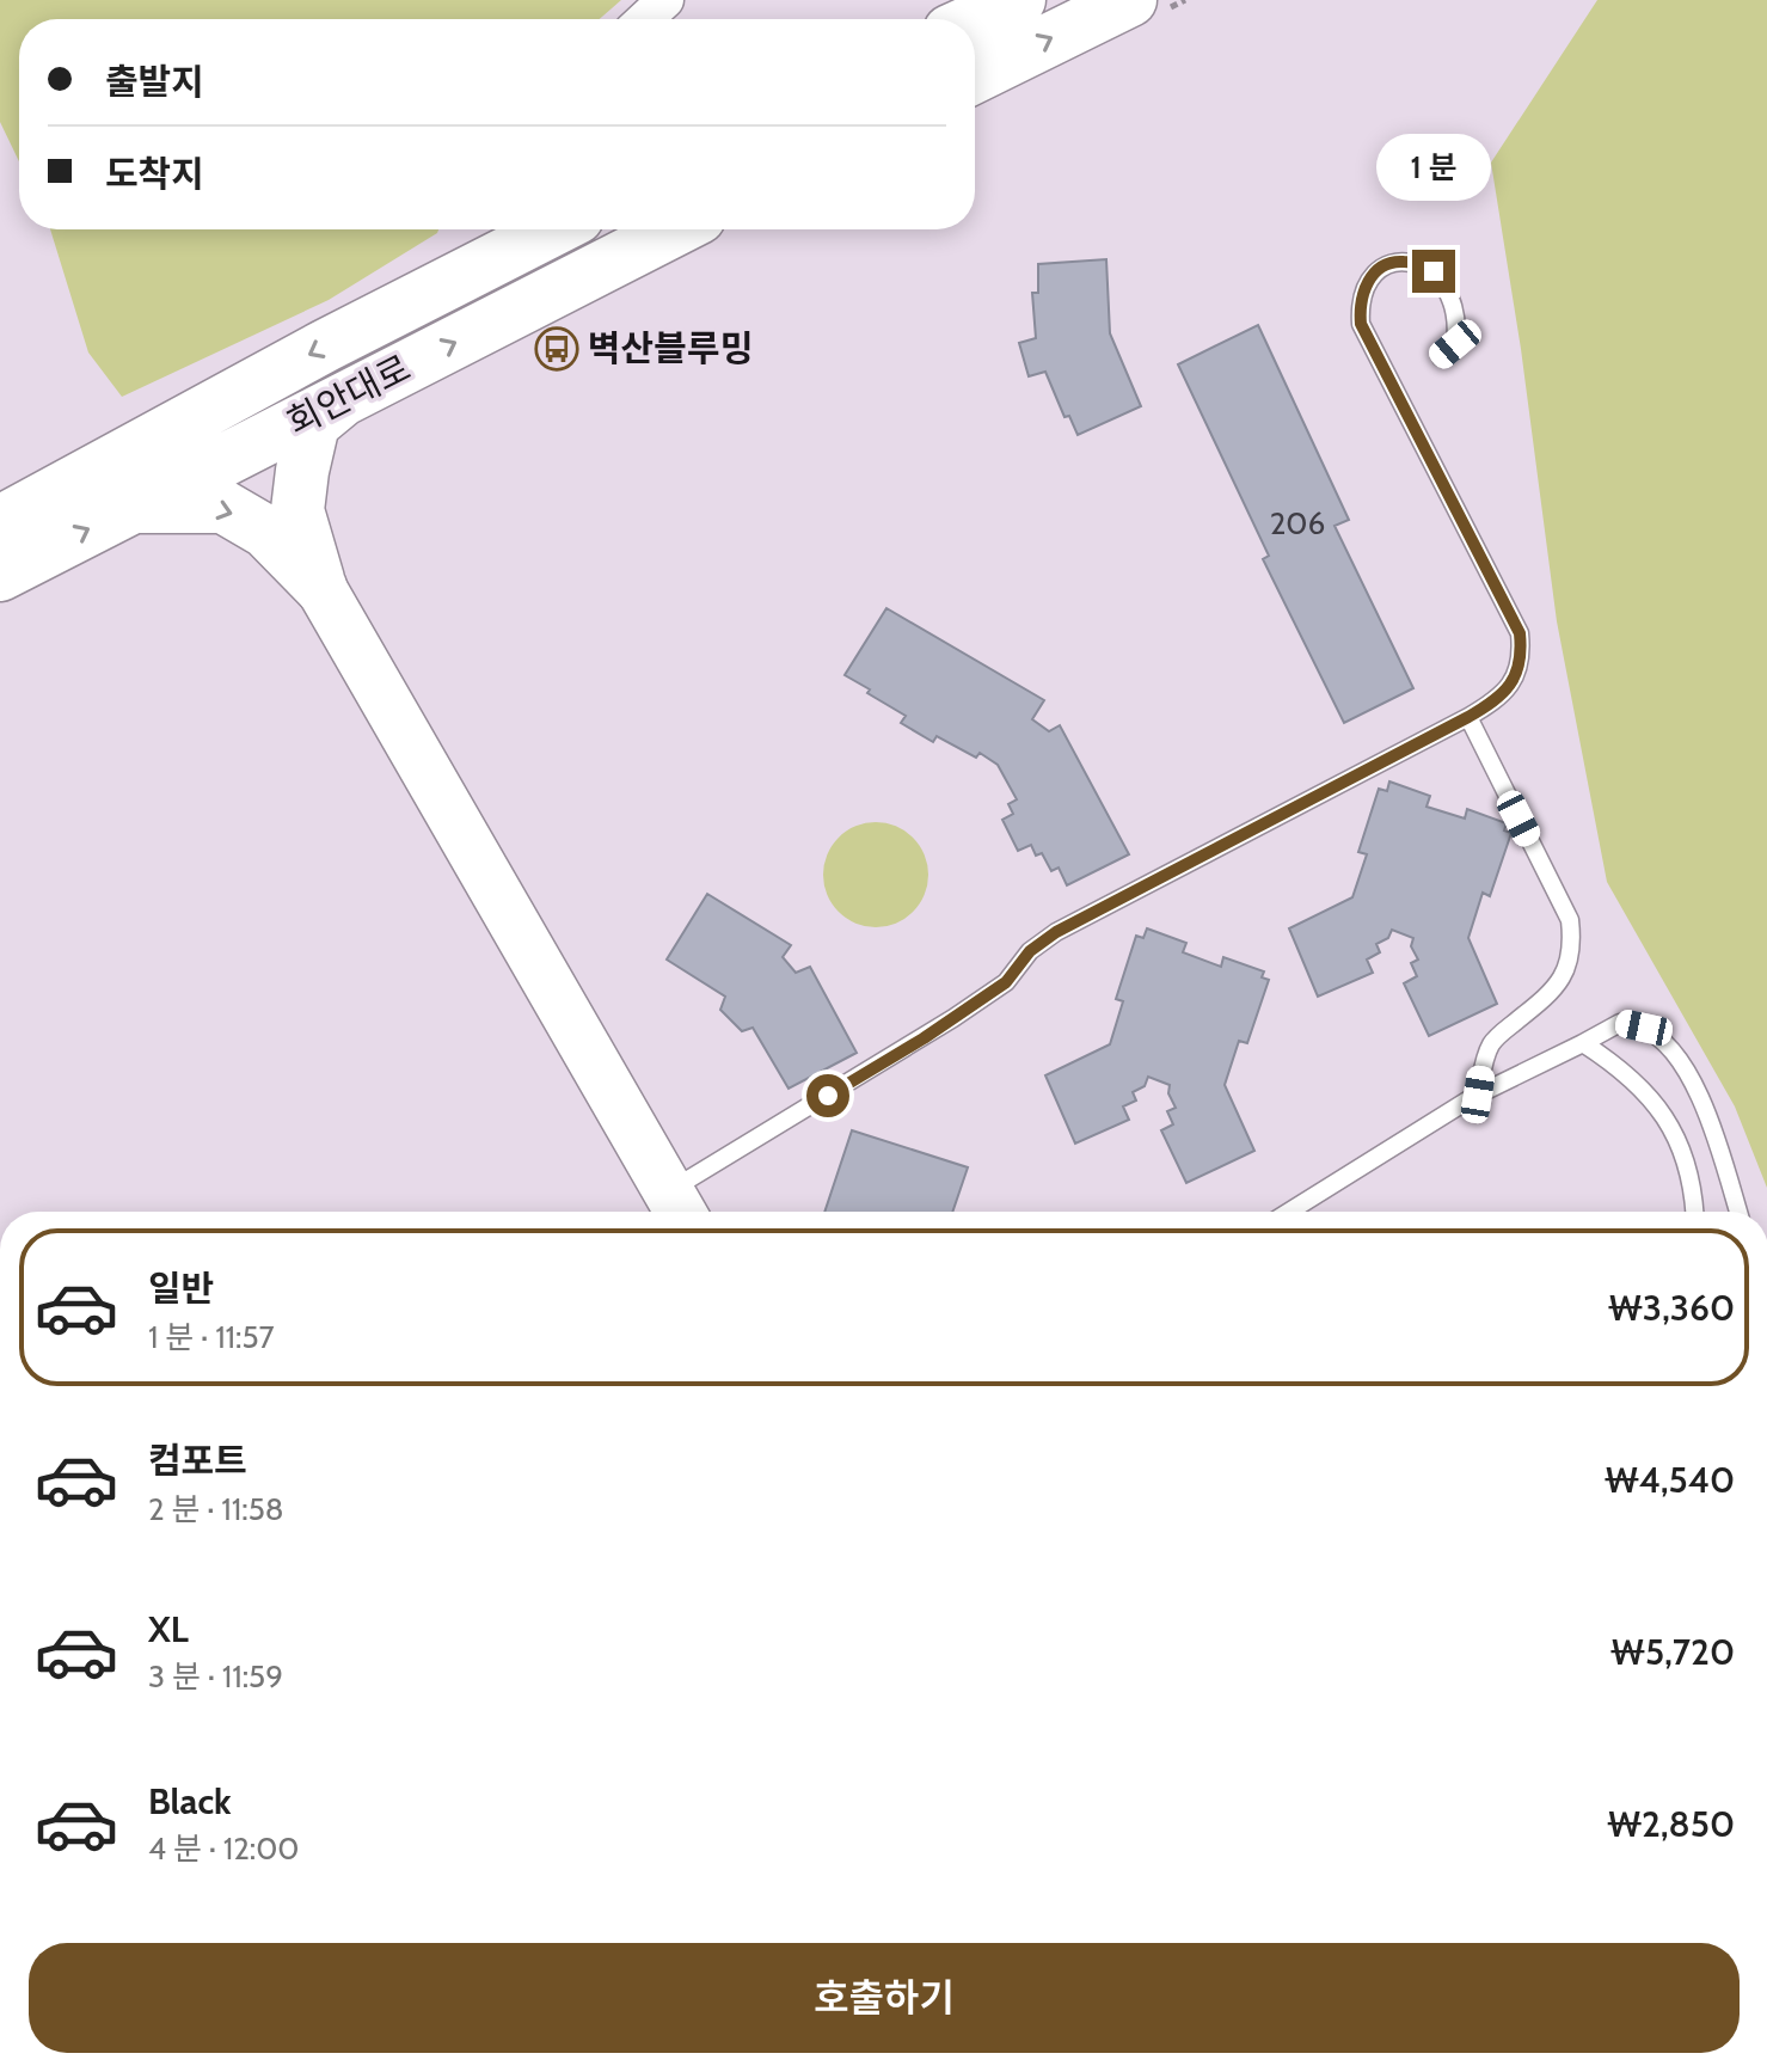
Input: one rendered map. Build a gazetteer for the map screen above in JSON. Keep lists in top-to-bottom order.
{
  "streets": {
    "main road": ["회안대로"]
  },
  "places": {
    "bus stop": ["벽산블루밍"]
  },
  "house_numbers": ["206"],
  "page": {
    "banner": ["출발지", "도착지"],
    "bubble": "1 분",
    "list": [
      {
        "name": "일반",
        "note": "1 분 · 11:57",
        "value": "₩3,360"
      },
      {
        "name": "컴포트",
        "note": "2 분 · 11:58",
        "value": "₩4,540"
      },
      {
        "name": "XL",
        "note": "3 분 · 11:59",
        "value": "₩5,720"
      },
      {
        "name": "Black",
        "note": "4 분 · 12:00",
        "value": "₩2,850"
      }
    ],
    "buttons": "호출하기"
  }
}
